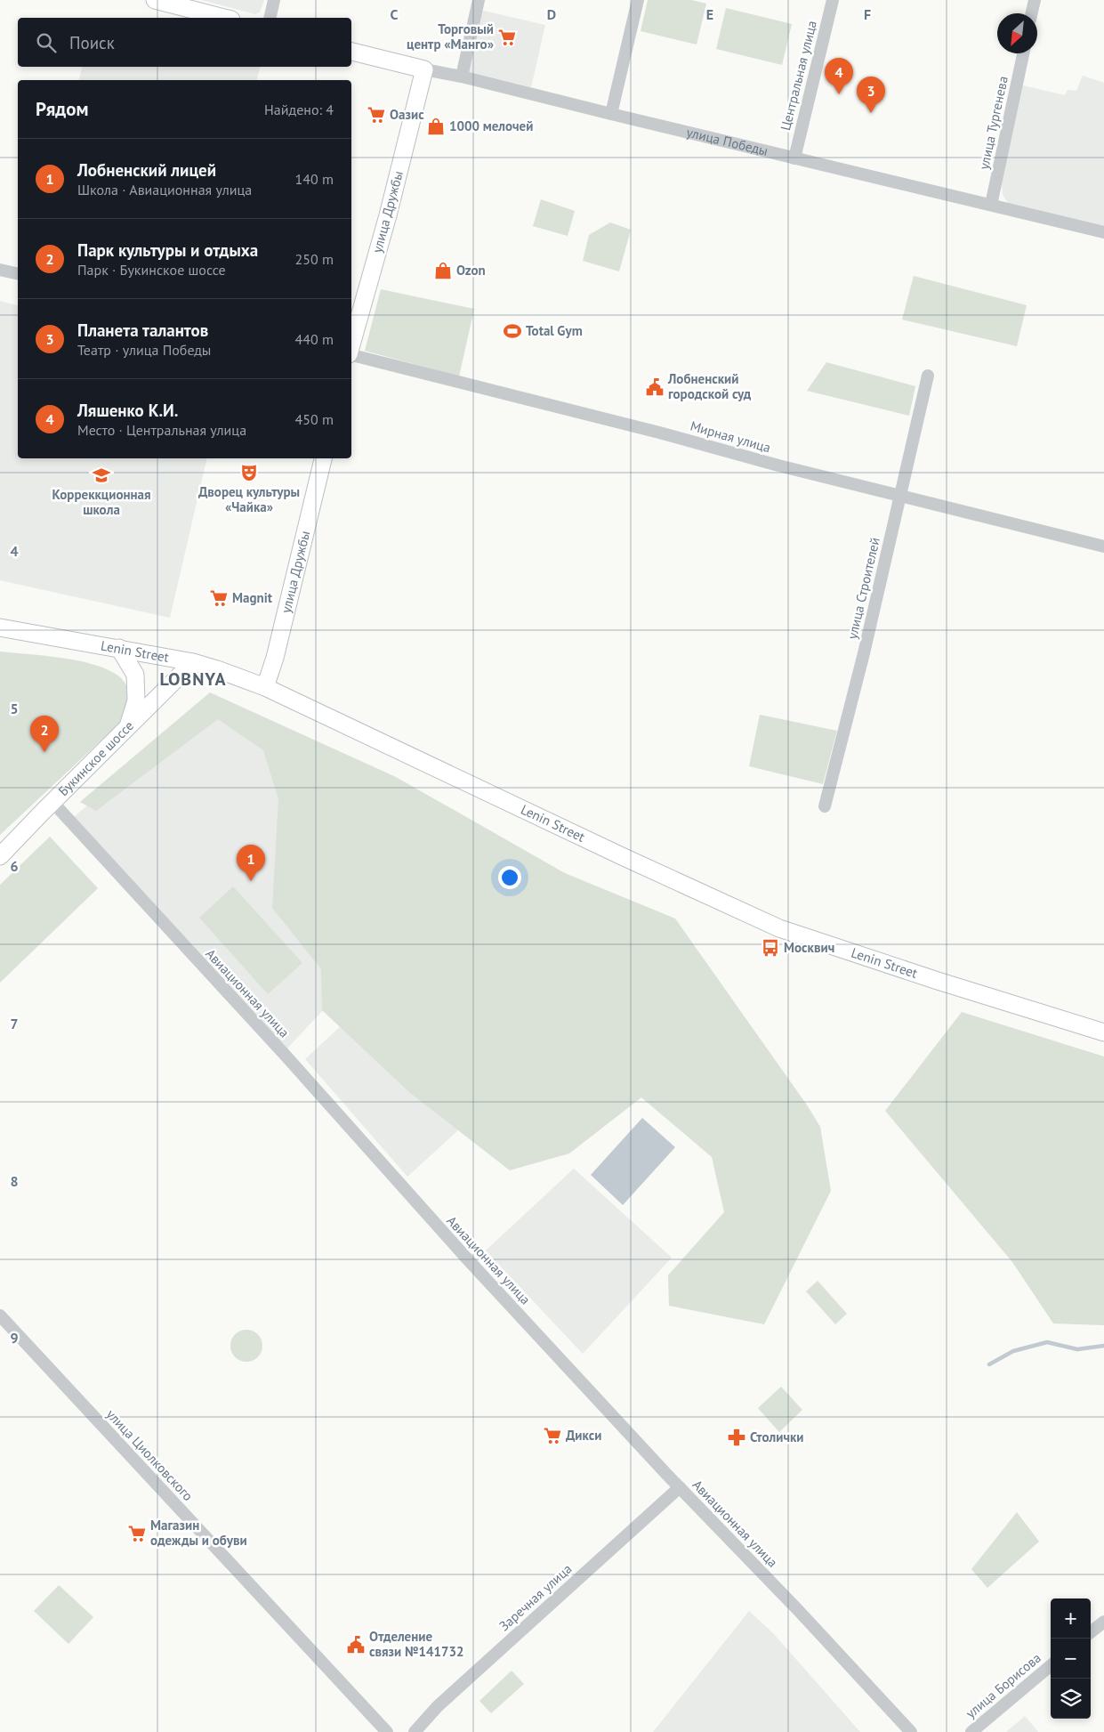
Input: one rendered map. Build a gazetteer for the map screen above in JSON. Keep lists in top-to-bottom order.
{
  "streets": {
    "main road": [
      "улица Победы",
      "улица Дружбы",
      "Lenin Street",
      "Букинское шоссе"
    ],
    "street": [
      "Центральная улица",
      "улица Тургенева",
      "Мирная улица",
      "улица Строителей",
      "Авиационная улица",
      "улица Циолковского",
      "Заречная улица",
      "улица Борисова"
    ]
  },
  "crossings": [
    ["Центральная улица", "улица Победы"],
    ["улица Тургенева", "улица Победы"],
    ["улица Победы", "улица Дружбы"],
    ["улица Дружбы", "Lenin Street"],
    ["Мирная улица", "улица Строителей"],
    ["Lenin Street", "Букинское шоссе"],
    ["Букинское шоссе", "Авиационная улица"],
    ["Авиационная улица", "Заречная улица"]
  ],
  "districts": ["LOBNYA"],
  "places": {
    "supermarket": [
      "Торговый центр «Манго»",
      "Оазис",
      "Magnit",
      "Дикси",
      "Магазин одежды и обуви"
    ],
    "shop": ["1000 мелочей", "Ozon"],
    "sports": ["Total Gym"],
    "public building": ["Лобненский городской суд", "Отделение связи №141732"],
    "theatre": ["Дворец культуры «Чайка»"],
    "school or university": ["Корреккционная школа"],
    "bus stop": ["Москвич"],
    "pharmacy": ["Столички"]
  },
  "north": "bottom left",
  "page": {
    "search": "Поиск",
    "pins": [
      "4",
      "3",
      "2",
      "1"
    ],
    "heading": ["Рядом", "Найдено: 4"],
    "list": [
      {
        "mark": "1",
        "name": "Лобненский лицей",
        "note": "Школа · Авиационная улица",
        "value": "140 m"
      },
      {
        "mark": "2",
        "name": "Парк культуры и отдыха",
        "note": "Парк · Букинское шоссе",
        "value": "250 m"
      },
      {
        "mark": "3",
        "name": "Планета талантов",
        "note": "Театр · улица Победы",
        "value": "440 m"
      },
      {
        "mark": "4",
        "name": "Ляшенко К.И.",
        "note": "Место · Центральная улица",
        "value": "450 m"
      }
    ],
    "map_buttons": ["+", "−"]
  },
  "grid": {
    "columns": [
      "C",
      "D",
      "E",
      "F"
    ],
    "rows": [
      "4",
      "5",
      "6",
      "7",
      "8",
      "9"
    ]
  }
}
